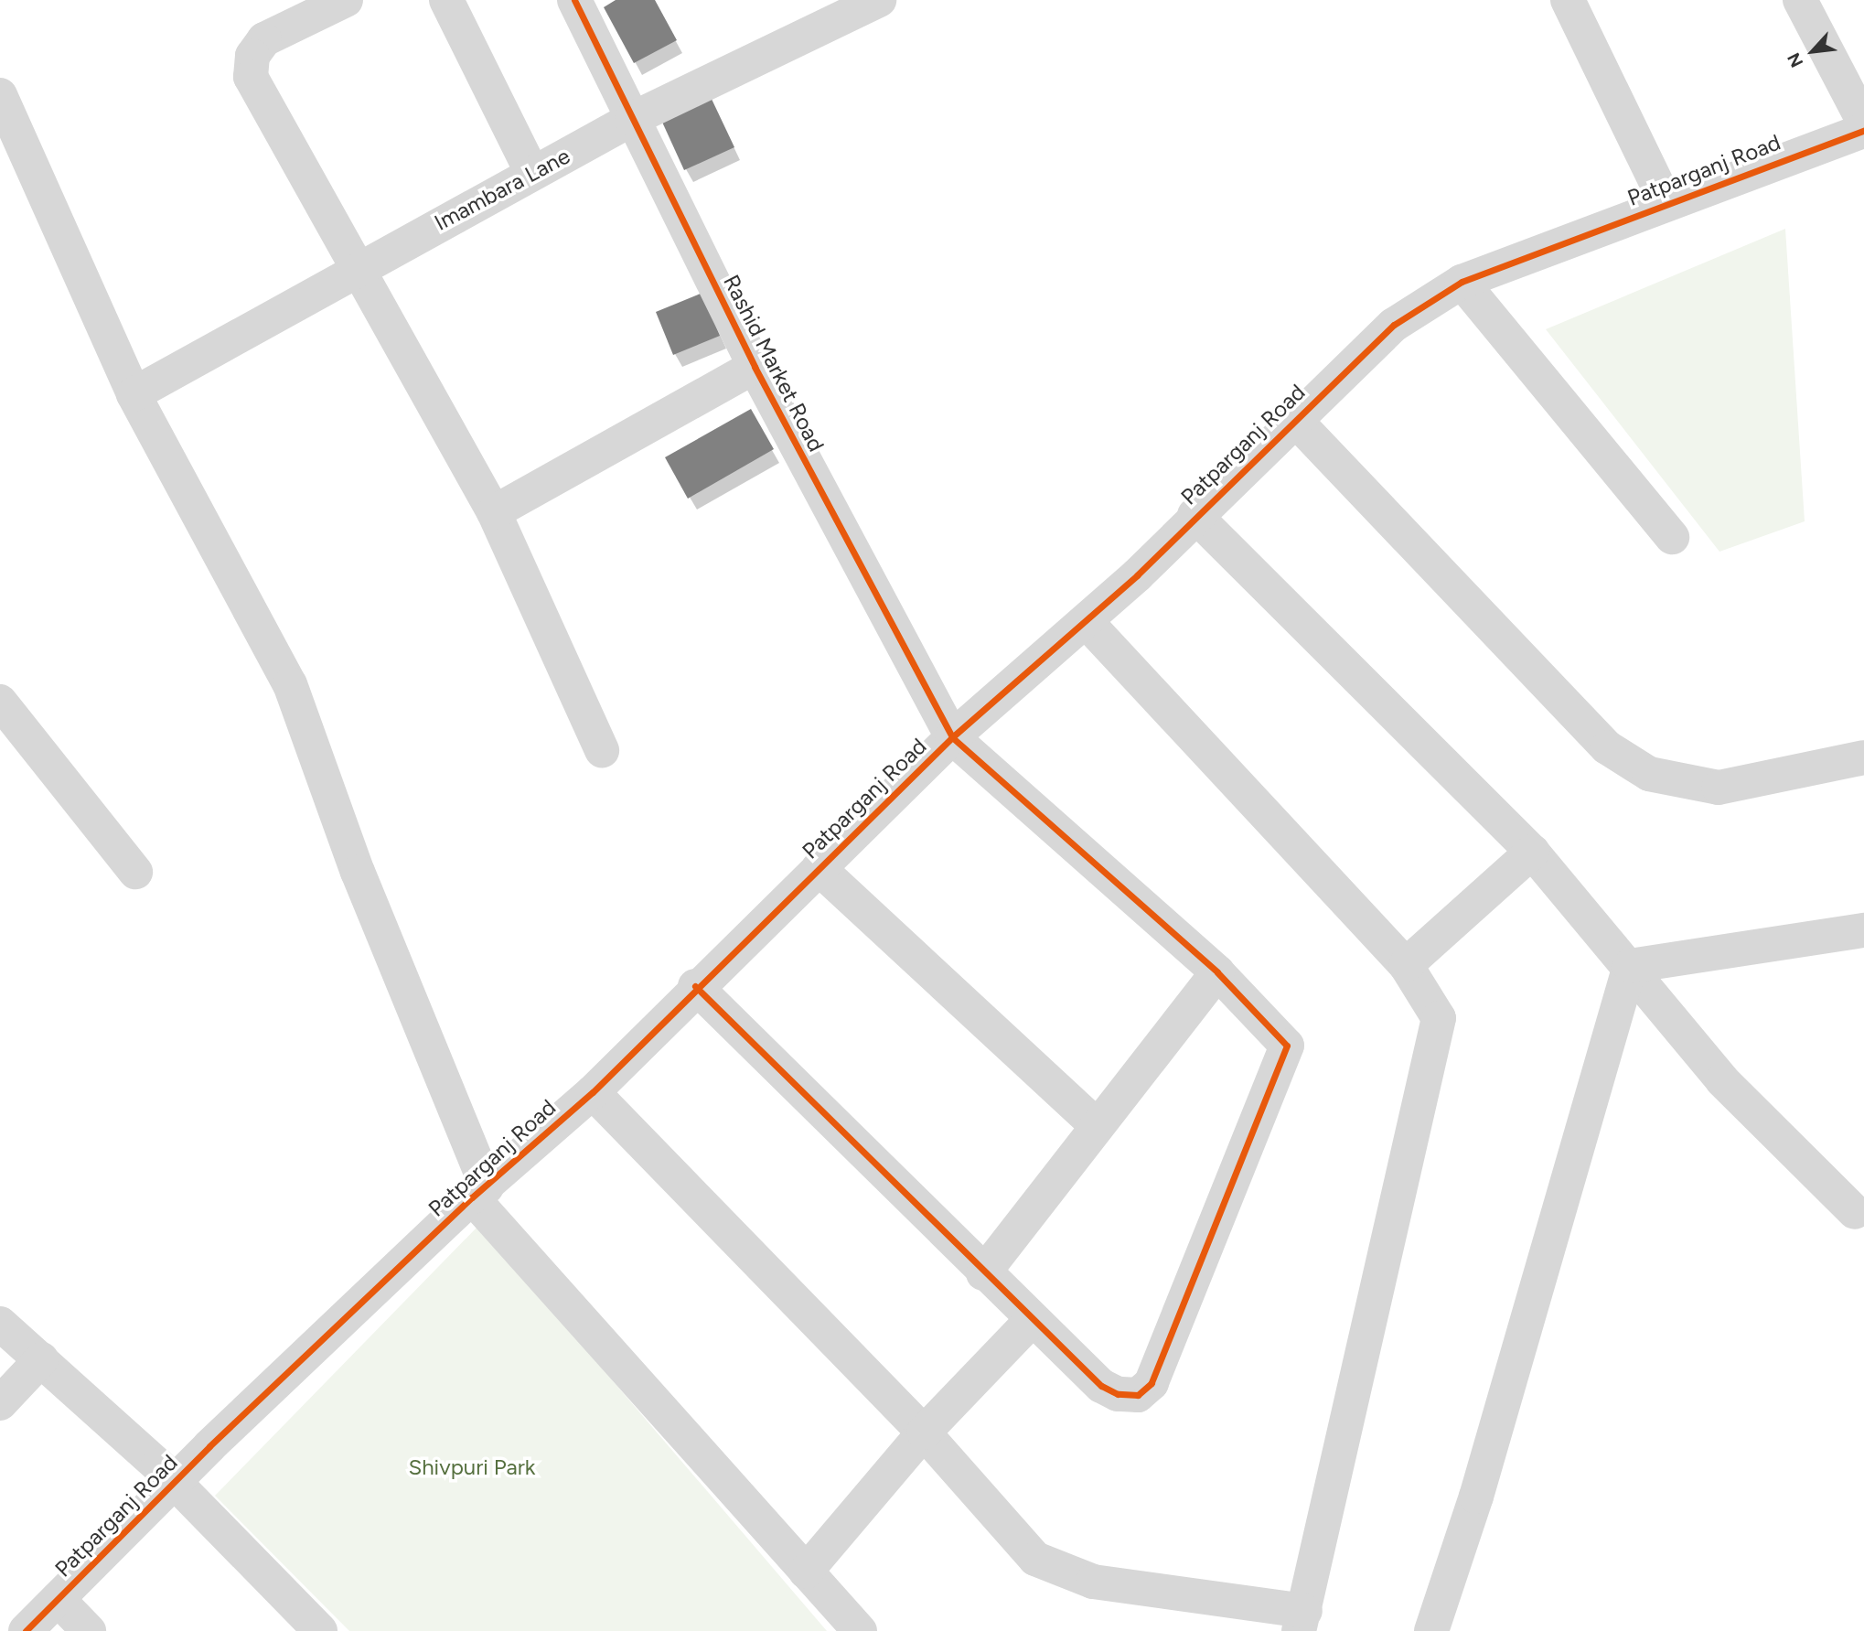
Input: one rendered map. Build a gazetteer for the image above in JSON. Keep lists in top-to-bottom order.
{
  "streets": {
    "street": ["Patparganj Road", "Imambara Lane", "Rashid Market Road"]
  },
  "crossings": [
    ["Patparganj Road", "Rashid Market Road"],
    ["Imambara Lane", "Rashid Market Road"]
  ],
  "parks": ["Shivpuri Park"],
  "north": "bottom left"
}
